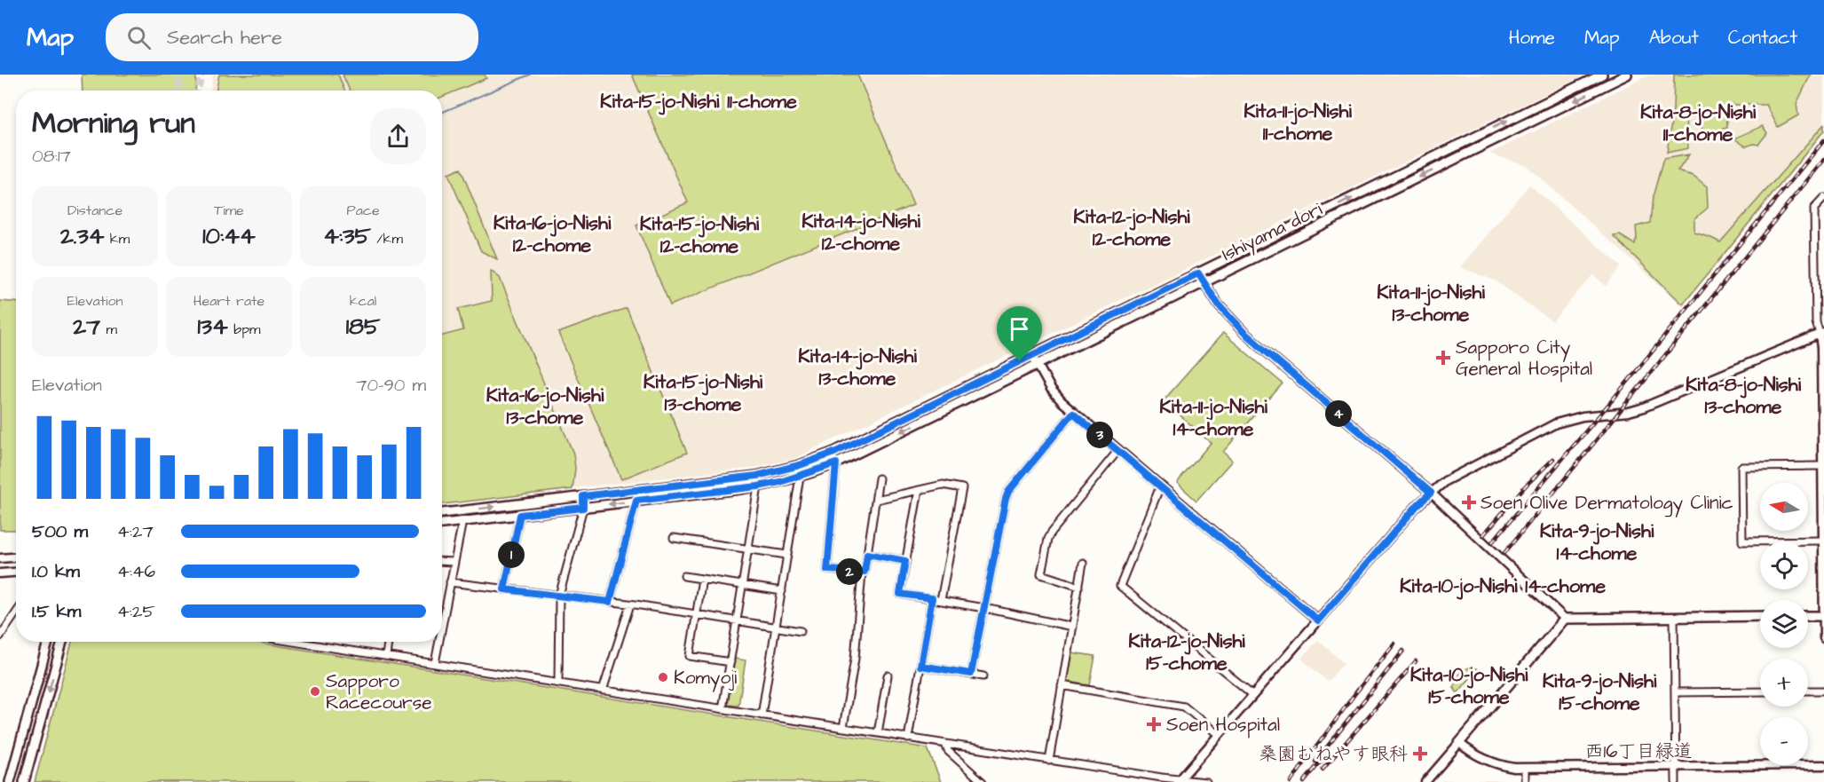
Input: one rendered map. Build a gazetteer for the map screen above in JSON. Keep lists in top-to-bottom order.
{
  "streets": {
    "main road": ["Ishiyama dori"],
    "street": ["西16丁目緑道"]
  },
  "districts": [
    "Kita-15-jo-Nishi 11-chome",
    "Kita-11-jo-Nishi 11-chome",
    "Kita-8-jo-Nishi 11-chome",
    "Kita-12-jo-Nishi 12-chome",
    "Kita-14-jo-Nishi 12-chome",
    "Kita-16-jo-Nishi 12-chome",
    "Kita-15-jo-Nishi 12-chome",
    "Kita-11-jo-Nishi 13-chome",
    "Kita-14-jo-Nishi 13-chome",
    "Kita-15-jo-Nishi 13-chome",
    "Kita-8-jo-Nishi 13-chome",
    "Kita-16-jo-Nishi 13-chome",
    "Kita-11-jo-Nishi 14-chome",
    "Kita-9-jo-Nishi 14-chome",
    "Kita-10-jo-Nishi 14-chome",
    "Kita-12-jo-Nishi 15-chome",
    "Kita-10-jo-Nishi 15-chome",
    "Kita-9-jo-Nishi 15-chome"
  ],
  "places": {
    "health": [
      "Sapporo City General Hospital",
      "Soen Olive Dermatology Clinic",
      "Soen Hospital",
      "桑園むねやす眼科"
    ],
    "other": ["Komyoji", "Sapporo Racecourse"]
  },
  "north": "left",
  "page": {
    "header": "Map",
    "search": "Search here",
    "nav": [
      "Home",
      "Map",
      "About",
      "Contact"
    ],
    "heading": ["Morning run", "08:17"],
    "stats": [
      ["Distance", "2.34 km"],
      ["Time", "10:44"],
      ["Pace", "4:35 /km"],
      ["Elevation", "27 m"],
      ["Heart rate", "134 bpm"],
      ["kcal", "185"]
    ],
    "chart": ["Elevation", "70–90 m"],
    "pins": [
      "4",
      "3",
      "1",
      "2"
    ],
    "map_buttons": ["+", "−"],
    "list": [
      {
        "name": "500 m",
        "note": "4:27"
      },
      {
        "name": "1.0 km",
        "note": "4:46"
      },
      {
        "name": "1.5 km",
        "note": "4:25"
      }
    ]
  }
}
